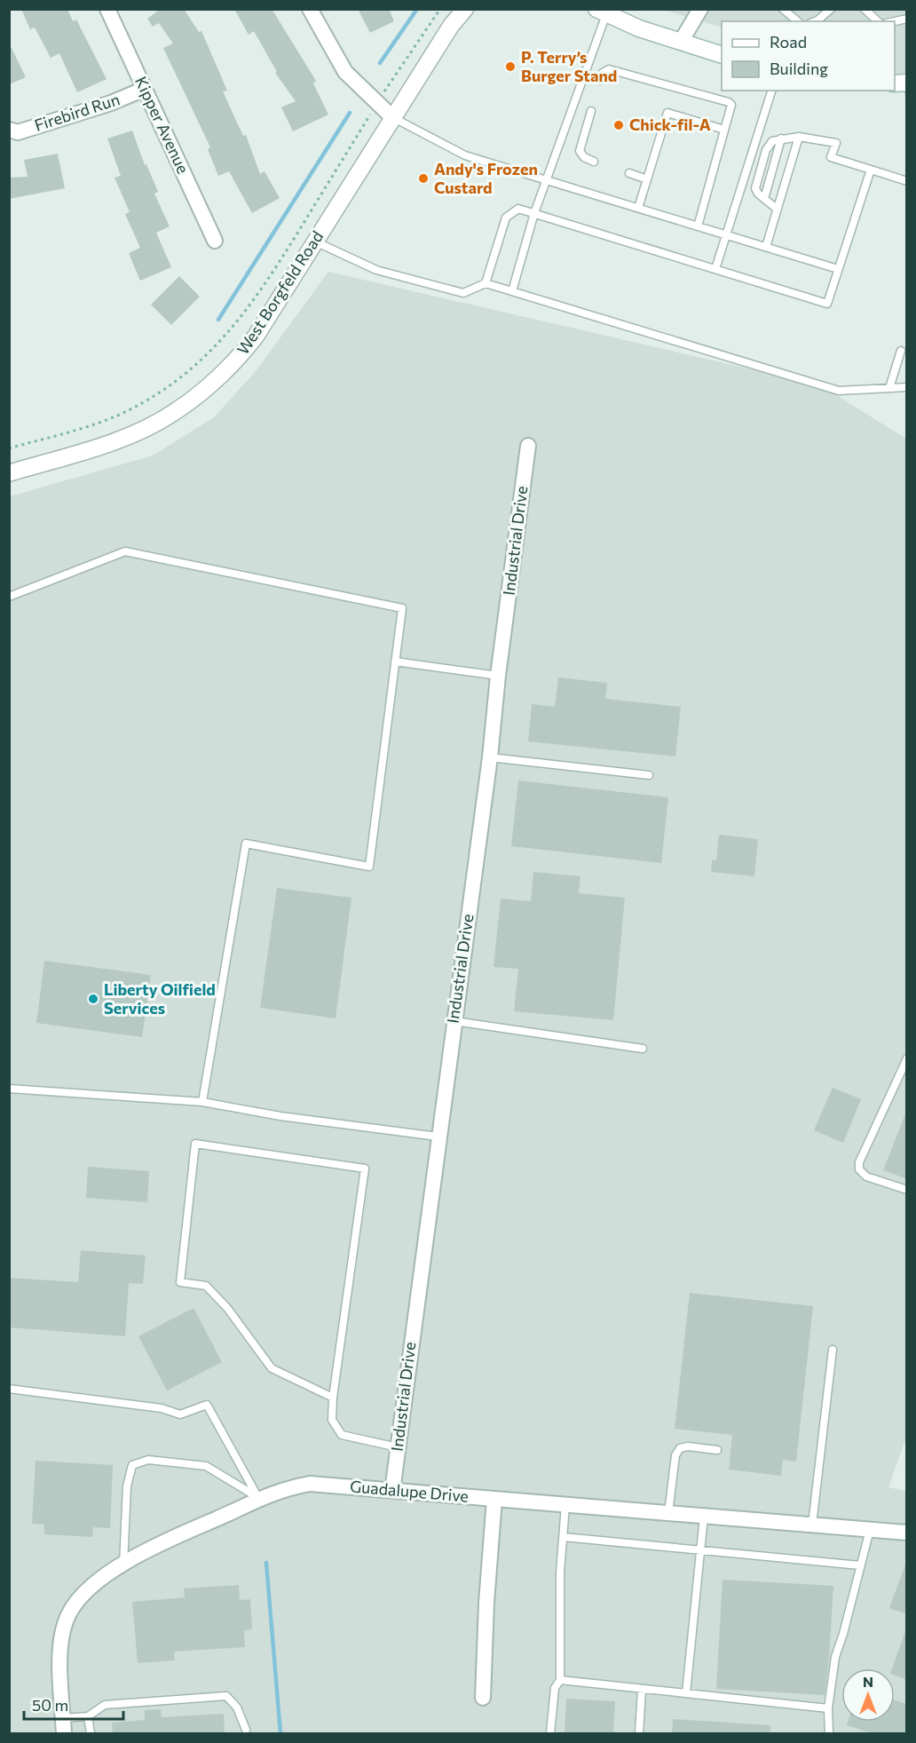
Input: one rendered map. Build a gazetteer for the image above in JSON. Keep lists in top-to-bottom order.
{
  "streets": {
    "street": [
      "Firebird Run",
      "Kipper Avenue",
      "West Borgfeld Road",
      "Industrial Drive",
      "Guadalupe Drive"
    ]
  },
  "crossings": [
    ["Firebird Run", "Kipper Avenue"],
    ["Industrial Drive", "Guadalupe Drive"]
  ],
  "places": [
    "P. Terry’s Burger Stand",
    "Chick-fil-A",
    "Andy's Frozen Custard",
    "Liberty Oilfield Services"
  ],
  "legend": ["Road", "Building"],
  "scale_bar": "50 m",
  "north": "top"
}
